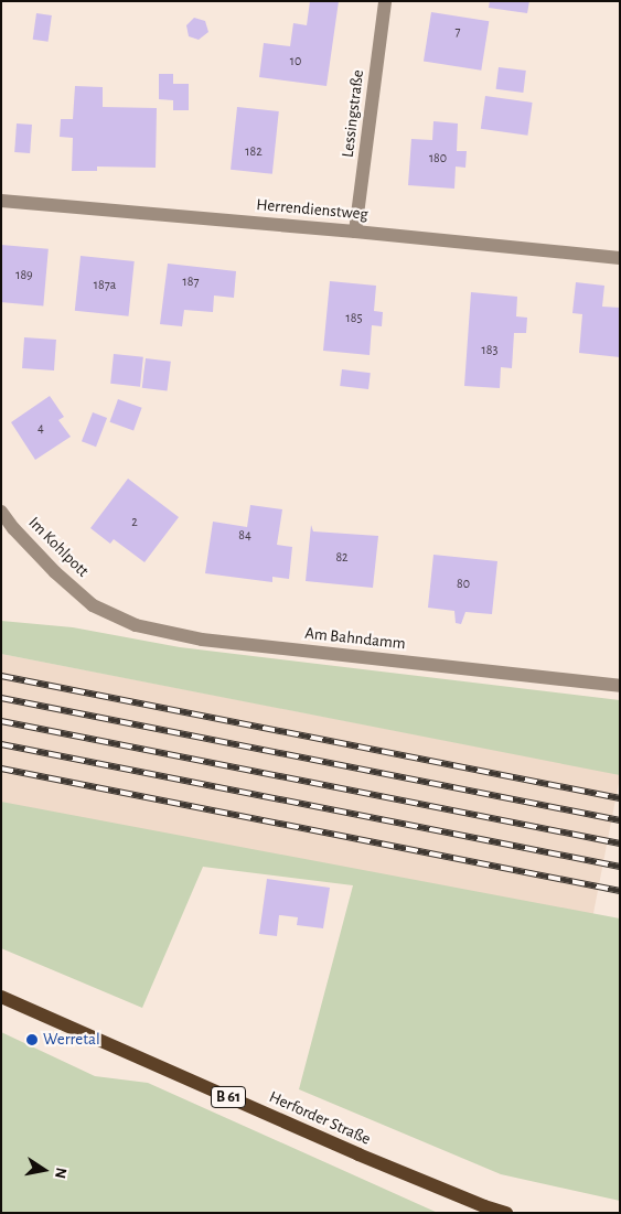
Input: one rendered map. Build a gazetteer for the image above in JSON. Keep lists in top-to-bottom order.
{
  "streets": {
    "main road": ["B 61", "Herforder Straße"],
    "street": [
      "Lessingstraße",
      "Herrendienstweg",
      "Im Kohlpott",
      "Am Bahndamm"
    ]
  },
  "crossings": [
    ["Lessingstraße", "Herrendienstweg"],
    ["Im Kohlpott", "Am Bahndamm"]
  ],
  "places": ["Werretal"],
  "house_numbers": [
    "7",
    "10",
    "182",
    "180",
    "189",
    "187",
    "187a",
    "185",
    "183",
    "4",
    "2",
    "84",
    "82",
    "80"
  ],
  "north": "right"
}
